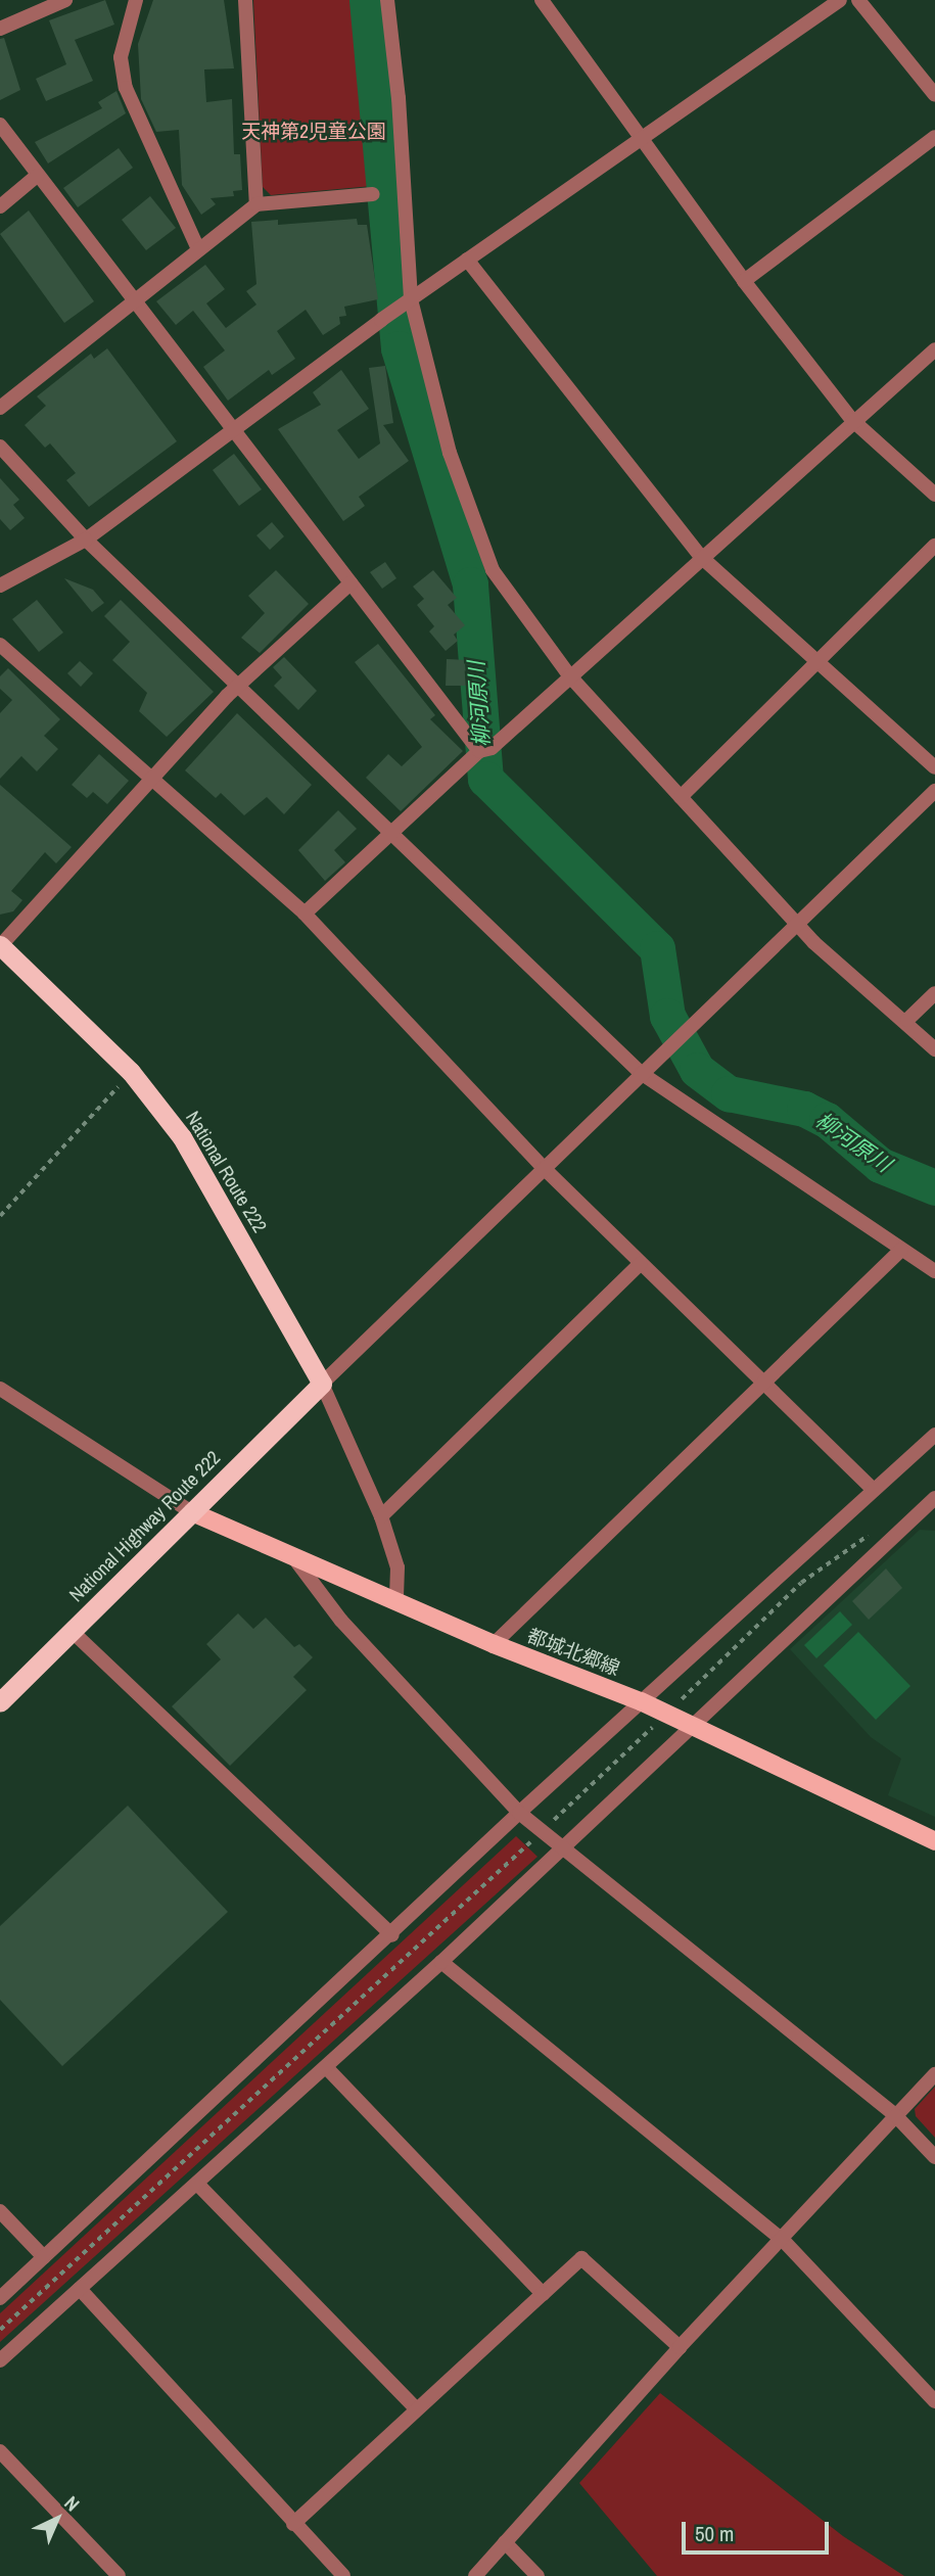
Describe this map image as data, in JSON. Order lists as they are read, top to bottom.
{
  "streets": {
    "highway": ["National Route 222", "National Highway Route 222"],
    "main road": ["都城北郷線"]
  },
  "crossings": [
    ["National Route 222", "National Highway Route 222"],
    ["National Highway Route 222", "都城北郷線"]
  ],
  "water": ["柳河原川"],
  "parks": ["天神第2児童公園"],
  "scale_bar": "50 m",
  "north": "top right"
}
